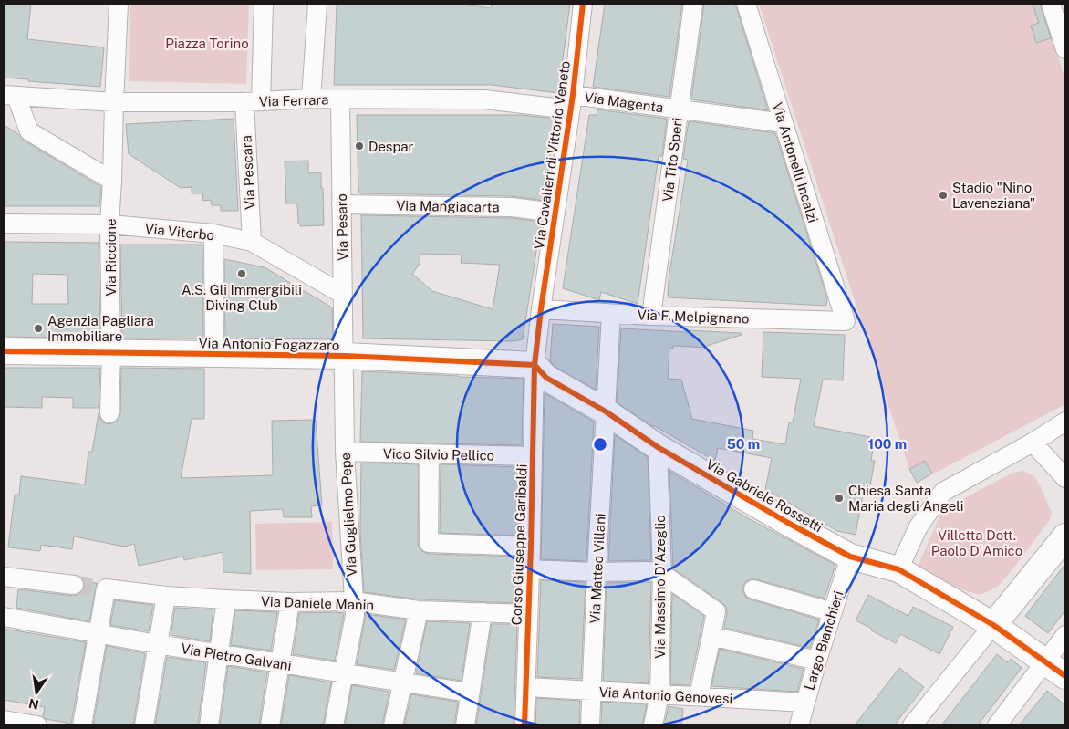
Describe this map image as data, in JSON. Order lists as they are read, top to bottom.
{
  "streets": {
    "street": [
      "Via Ferrara",
      "Via Magenta",
      "Via Cavalieri di Vittorio Veneto",
      "Via Tito Speri",
      "Via Antonelli Incalzi",
      "Via Pescara",
      "Via Mangiacarta",
      "Via Pesaro",
      "Via Viterbo",
      "Via Riccione",
      "Via F. Melpignano",
      "Via Antonio Fogazzaro",
      "Vico Silvio Pellico",
      "Via Gabriele Rossetti",
      "Via Guglielmo Pepe",
      "Corso Giuseppe Garibaldi",
      "Via Matteo Villani",
      "Via Massimo D'Azeglio",
      "Via Daniele Manin",
      "Largo Bianchieri",
      "Via Pietro Galvani",
      "Via Antonio Genovesi"
    ]
  },
  "crossings": [
    ["Via Ferrara", "Via Magenta"],
    ["Via Ferrara", "Via Cavalieri di Vittorio Veneto"],
    ["Via Ferrara", "Via Pescara"],
    ["Via Ferrara", "Via Pesaro"],
    ["Via Ferrara", "Via Riccione"],
    ["Via Magenta", "Via Cavalieri di Vittorio Veneto"],
    ["Via Magenta", "Via Tito Speri"],
    ["Via Magenta", "Via Antonelli Incalzi"],
    ["Via Cavalieri di Vittorio Veneto", "Via Mangiacarta"],
    ["Via Cavalieri di Vittorio Veneto", "Via F. Melpignano"],
    ["Via Cavalieri di Vittorio Veneto", "Via Antonio Fogazzaro"],
    ["Via Cavalieri di Vittorio Veneto", "Via Gabriele Rossetti"],
    ["Via Cavalieri di Vittorio Veneto", "Corso Giuseppe Garibaldi"],
    ["Via Tito Speri", "Via F. Melpignano"],
    ["Via Antonelli Incalzi", "Via F. Melpignano"],
    ["Via Pescara", "Via Viterbo"],
    ["Via Mangiacarta", "Via Pesaro"],
    ["Via Pesaro", "Via Viterbo"],
    ["Via Pesaro", "Via Antonio Fogazzaro"],
    ["Via Pesaro", "Via Guglielmo Pepe"],
    ["Via Viterbo", "Via Riccione"],
    ["Via Riccione", "Via Antonio Fogazzaro"],
    ["Via F. Melpignano", "Via Matteo Villani"],
    ["Via Antonio Fogazzaro", "Via Gabriele Rossetti"],
    ["Via Antonio Fogazzaro", "Via Guglielmo Pepe"],
    ["Via Antonio Fogazzaro", "Corso Giuseppe Garibaldi"],
    ["Vico Silvio Pellico", "Via Guglielmo Pepe"],
    ["Vico Silvio Pellico", "Corso Giuseppe Garibaldi"],
    ["Via Gabriele Rossetti", "Corso Giuseppe Garibaldi"],
    ["Via Gabriele Rossetti", "Via Matteo Villani"],
    ["Via Gabriele Rossetti", "Via Massimo D'Azeglio"],
    ["Via Gabriele Rossetti", "Largo Bianchieri"],
    ["Via Guglielmo Pepe", "Via Daniele Manin"],
    ["Via Guglielmo Pepe", "Via Pietro Galvani"],
    ["Corso Giuseppe Garibaldi", "Via Daniele Manin"],
    ["Corso Giuseppe Garibaldi", "Via Antonio Genovesi"],
    ["Via Matteo Villani", "Via Antonio Genovesi"],
    ["Via Massimo D'Azeglio", "Via Antonio Genovesi"],
    ["Via Daniele Manin", "Via Pietro Galvani"],
    ["Largo Bianchieri", "Via Antonio Genovesi"]
  ],
  "parks": ["Piazza Torino", "Villetta Dott. Paolo D'Amico"],
  "places": [
    "Despar",
    "Stadio \"Nino Laveneziana\"",
    "A.S. Gli Immergibili Diving Club",
    "Agenzia Pagliara Immobiliare",
    "Chiesa Santa Maria degli Angeli"
  ],
  "north": "bottom",
  "rings": ["50 m", "100 m"]
}
